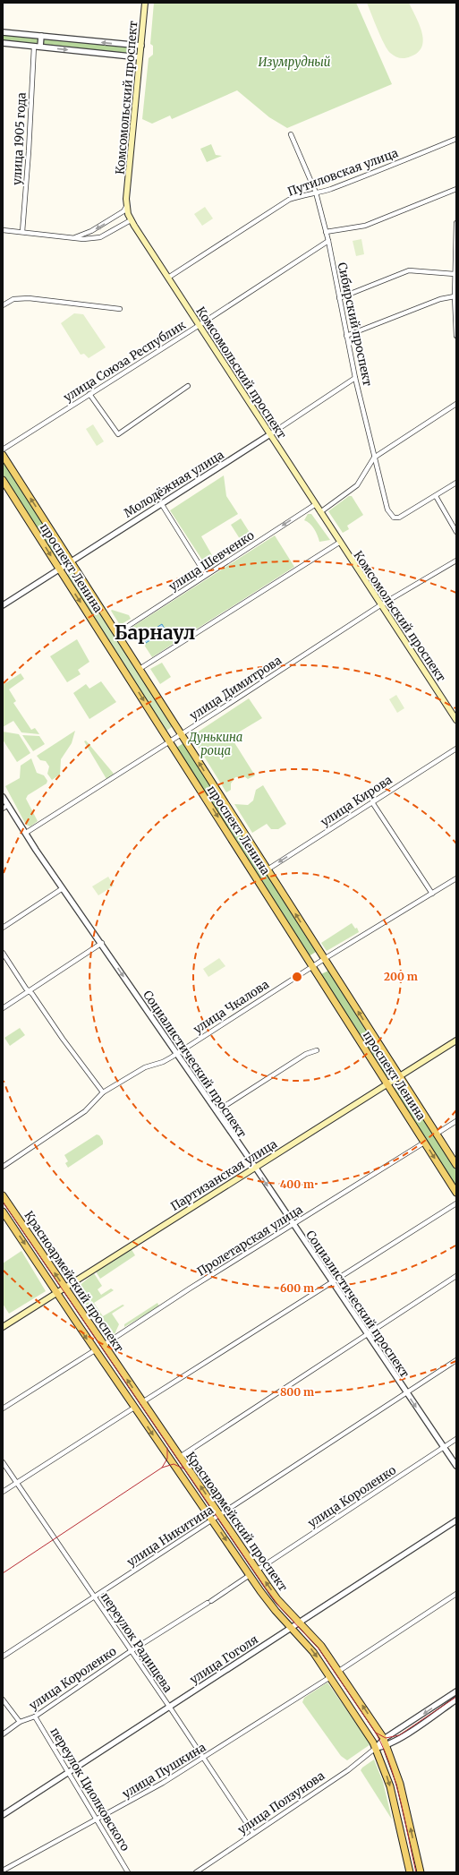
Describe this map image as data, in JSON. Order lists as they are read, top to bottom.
{
  "streets": {
    "main road": [
      "Комсомольский проспект",
      "проспект Ленина",
      "Партизанская улица",
      "Красноармейский проспект"
    ],
    "street": [
      "улица 1905 года",
      "Путиловская улица",
      "Сибирский проспект",
      "улица Союза Республик",
      "Молодёжная улица",
      "улица Шевченко",
      "улица Димитрова",
      "улица Кирова",
      "улица Чкалова",
      "Социалистический проспект",
      "Пролетарская улица",
      "улица Короленко",
      "улица Никитина",
      "переулок Радищева",
      "улица Гоголя",
      "улица Пушкина",
      "переулок Циолковского",
      "улица Ползунова"
    ]
  },
  "crossings": [
    ["Комсомольский проспект", "Путиловская улица"],
    ["Комсомольский проспект", "улица Союза Республик"],
    ["Комсомольский проспект", "Молодёжная улица"],
    ["Комсомольский проспект", "улица Шевченко"],
    ["Комсомольский проспект", "улица Димитрова"],
    ["Путиловская улица", "Сибирский проспект"],
    ["Сибирский проспект", "улица Союза Республик"],
    ["Сибирский проспект", "Молодёжная улица"],
    ["Молодёжная улица", "проспект Ленина"],
    ["улица Шевченко", "проспект Ленина"],
    ["проспект Ленина", "улица Димитрова"],
    ["проспект Ленина", "улица Кирова"],
    ["проспект Ленина", "улица Чкалова"],
    ["проспект Ленина", "Партизанская улица"],
    ["проспект Ленина", "Пролетарская улица"],
    ["улица Димитрова", "Социалистический проспект"],
    ["улица Чкалова", "Социалистический проспект"],
    ["Социалистический проспект", "Партизанская улица"],
    ["Социалистический проспект", "Пролетарская улица"],
    ["Социалистический проспект", "улица Короленко"],
    ["Социалистический проспект", "улица Никитина"],
    ["Партизанская улица", "Красноармейский проспект"],
    ["Пролетарская улица", "Красноармейский проспект"],
    ["Красноармейский проспект", "улица Короленко"],
    ["Красноармейский проспект", "улица Никитина"],
    ["Красноармейский проспект", "улица Гоголя"],
    ["Красноармейский проспект", "улица Пушкина"],
    ["Красноармейский проспект", "улица Ползунова"],
    ["улица Короленко", "переулок Радищева"],
    ["улица Короленко", "переулок Циолковского"],
    ["улица Никитина", "переулок Радищева"],
    ["переулок Радищева", "улица Гоголя"],
    ["переулок Радищева", "улица Пушкина"],
    ["переулок Радищева", "улица Ползунова"],
    ["улица Гоголя", "переулок Циолковского"],
    ["улица Пушкина", "переулок Циолковского"]
  ],
  "one_way": ["улица Шевченко", "улица Кирова"],
  "districts": ["Барнаул"],
  "parks": ["Изумрудный", "Дунькина роща"],
  "rings": [
    "200 m",
    "400 m",
    "600 m",
    "800 m"
  ]
}
